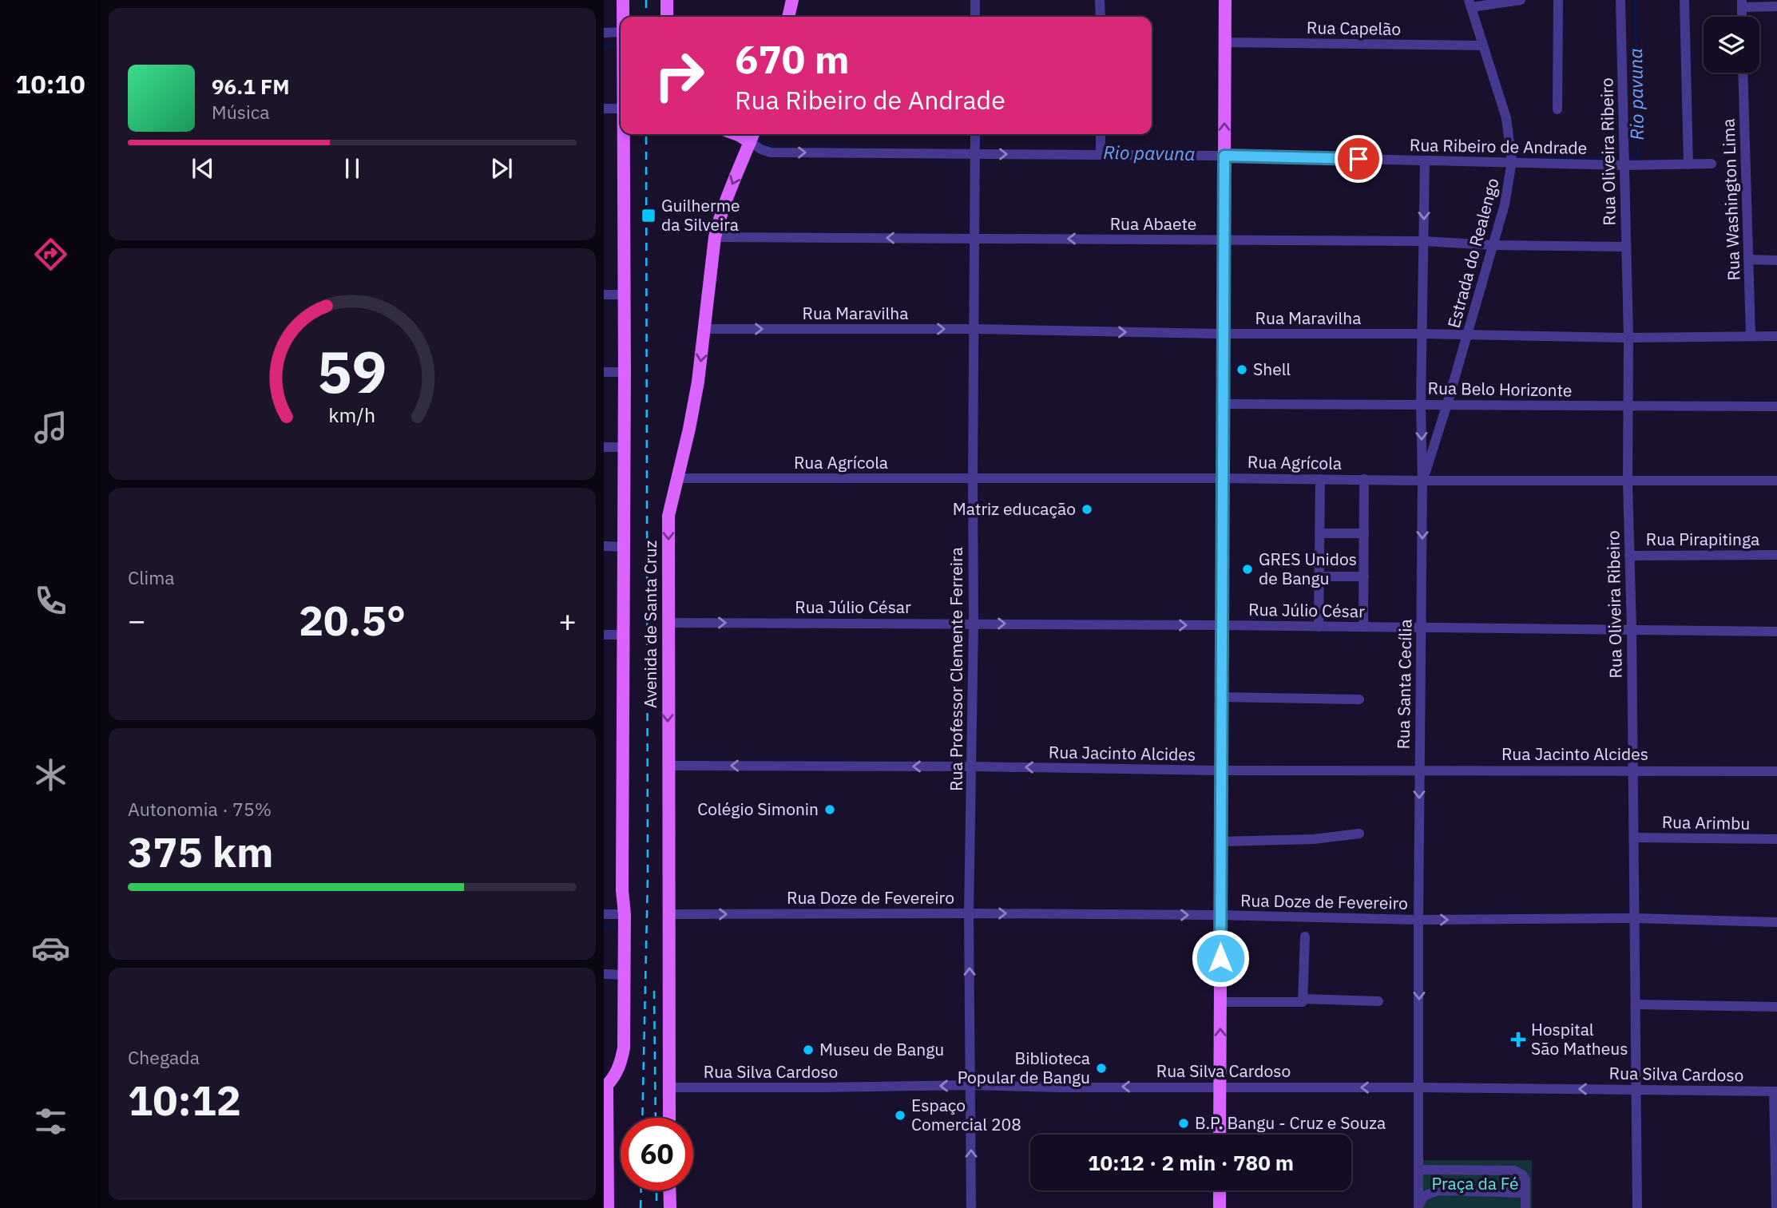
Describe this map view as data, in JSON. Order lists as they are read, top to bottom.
{
  "streets": {
    "main road": ["Avenida de Santa Cruz"],
    "street": [
      "Rua Capelão",
      "Rua Ribeiro de Andrade",
      "Rua Oliveira Ribeiro",
      "Rua Washington Lima",
      "Rua Abaete",
      "Estrada do Realengo",
      "Rua Maravilha",
      "Rua Belo Horizonte",
      "Rua Agrícola",
      "Rua Pirapitinga",
      "Rua Júlio César",
      "Rua Professor Clemente Ferreira",
      "Rua Santa Cecília",
      "Rua Jacinto Alcides",
      "Rua Arimbu",
      "Rua Doze de Fevereiro",
      "Rua Silva Cardoso"
    ]
  },
  "crossings": [
    ["Rua Capelão", "Estrada do Realengo"],
    ["Rua Ribeiro de Andrade", "Rua Oliveira Ribeiro"],
    ["Rua Ribeiro de Andrade", "Estrada do Realengo"],
    ["Rua Ribeiro de Andrade", "Avenida de Santa Cruz"],
    ["Rua Ribeiro de Andrade", "Rua Professor Clemente Ferreira"],
    ["Rua Ribeiro de Andrade", "Rua Santa Cecília"],
    ["Rua Oliveira Ribeiro", "Rua Abaete"],
    ["Rua Oliveira Ribeiro", "Rua Maravilha"],
    ["Rua Oliveira Ribeiro", "Rua Belo Horizonte"],
    ["Rua Oliveira Ribeiro", "Rua Agrícola"],
    ["Rua Oliveira Ribeiro", "Rua Pirapitinga"],
    ["Rua Oliveira Ribeiro", "Rua Júlio César"],
    ["Rua Oliveira Ribeiro", "Rua Jacinto Alcides"],
    ["Rua Oliveira Ribeiro", "Rua Arimbu"],
    ["Rua Oliveira Ribeiro", "Rua Doze de Fevereiro"],
    ["Rua Oliveira Ribeiro", "Rua Silva Cardoso"],
    ["Rua Washington Lima", "Rua Maravilha"],
    ["Rua Abaete", "Estrada do Realengo"],
    ["Rua Abaete", "Avenida de Santa Cruz"],
    ["Rua Abaete", "Rua Professor Clemente Ferreira"],
    ["Rua Abaete", "Rua Santa Cecília"],
    ["Estrada do Realengo", "Rua Maravilha"],
    ["Estrada do Realengo", "Rua Belo Horizonte"],
    ["Estrada do Realengo", "Rua Agrícola"],
    ["Estrada do Realengo", "Rua Santa Cecília"],
    ["Rua Maravilha", "Avenida de Santa Cruz"],
    ["Rua Maravilha", "Rua Professor Clemente Ferreira"],
    ["Rua Maravilha", "Rua Santa Cecília"],
    ["Rua Belo Horizonte", "Rua Santa Cecília"],
    ["Rua Agrícola", "Avenida de Santa Cruz"],
    ["Rua Agrícola", "Rua Professor Clemente Ferreira"],
    ["Rua Agrícola", "Rua Santa Cecília"],
    ["Rua Júlio César", "Avenida de Santa Cruz"],
    ["Rua Júlio César", "Rua Professor Clemente Ferreira"],
    ["Rua Júlio César", "Rua Santa Cecília"],
    ["Avenida de Santa Cruz", "Rua Jacinto Alcides"],
    ["Avenida de Santa Cruz", "Rua Doze de Fevereiro"],
    ["Avenida de Santa Cruz", "Rua Silva Cardoso"],
    ["Rua Professor Clemente Ferreira", "Rua Jacinto Alcides"],
    ["Rua Professor Clemente Ferreira", "Rua Doze de Fevereiro"],
    ["Rua Professor Clemente Ferreira", "Rua Silva Cardoso"],
    ["Rua Santa Cecília", "Rua Jacinto Alcides"],
    ["Rua Santa Cecília", "Rua Doze de Fevereiro"],
    ["Rua Santa Cecília", "Rua Silva Cardoso"]
  ],
  "one_way": [
    "Rua Ribeiro de Andrade",
    "Rua Abaete",
    "Rua Maravilha",
    "Rua Júlio César",
    "Rua Santa Cecília",
    "Rua Jacinto Alcides",
    "Rua Doze de Fevereiro",
    "Rua Silva Cardoso"
  ],
  "water": ["Rio pavuna"],
  "parks": ["Praça da Fé"],
  "places": {
    "transit": ["Guilherme da Silveira"],
    "other": [
      "Shell",
      "Matriz educação",
      "GRES Unidos de Bangu",
      "Colégio Simonin",
      "Museu de Bangu",
      "Biblioteca Popular de Bangu",
      "Espaço Comercial 208",
      "B.P. Bangu - Cruz e Souza"
    ],
    "health": ["Hospital São Matheus"]
  },
  "page": {
    "tabs": "10:10",
    "turn": ["670 m", "Rua Ribeiro de Andrade"],
    "song": ["96.1 FM", "Música"],
    "tile": [
      "Clima",
      ["Autonomia · 75%", "375 km"],
      ["Chegada", "10:12"]
    ],
    "heat": ["−", "20.5°", "+"],
    "limit": "60",
    "trip": "10:12 · 2 min · 780 m",
    "gauge": ["59", "km/h"]
  }
}
